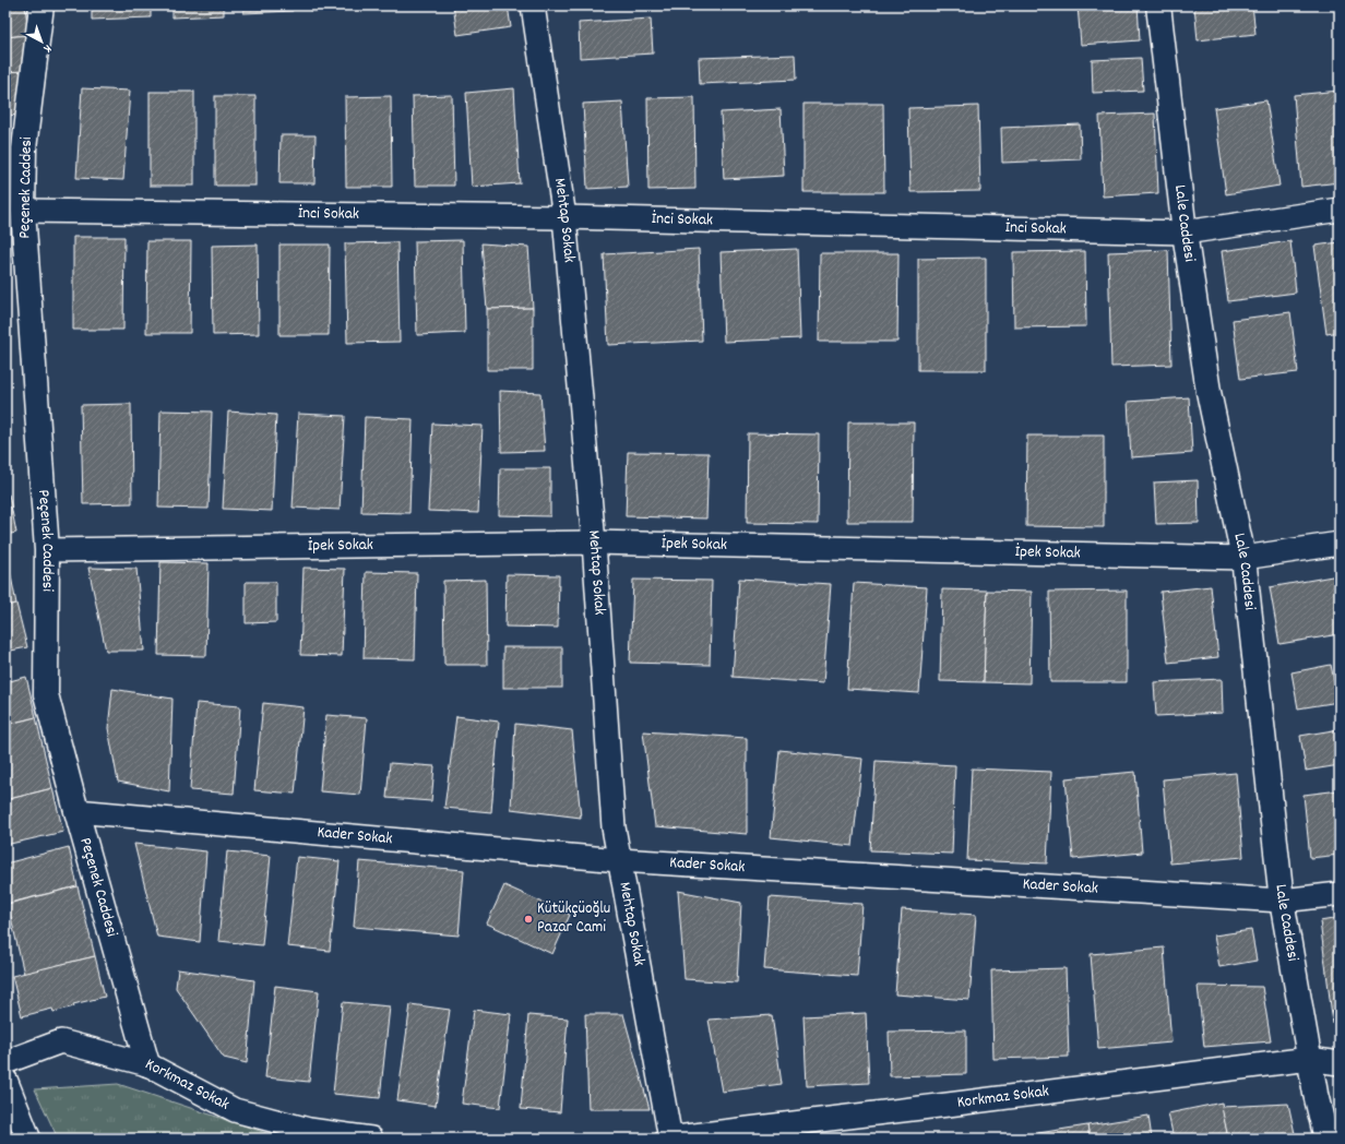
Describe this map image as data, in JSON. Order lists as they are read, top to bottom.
{
  "streets": {
    "street": [
      "Peçenek Caddesi",
      "İnci Sokak",
      "Mehtap Sokak",
      "Lale Caddesi",
      "İpek Sokak",
      "Kader Sokak",
      "Korkmaz Sokak"
    ]
  },
  "crossings": [
    ["Peçenek Caddesi", "İnci Sokak"],
    ["Peçenek Caddesi", "İpek Sokak"],
    ["Peçenek Caddesi", "Kader Sokak"],
    ["Peçenek Caddesi", "Korkmaz Sokak"],
    ["İnci Sokak", "Mehtap Sokak"],
    ["İnci Sokak", "Lale Caddesi"],
    ["Mehtap Sokak", "İpek Sokak"],
    ["Mehtap Sokak", "Kader Sokak"],
    ["Mehtap Sokak", "Korkmaz Sokak"],
    ["Lale Caddesi", "İpek Sokak"],
    ["Lale Caddesi", "Kader Sokak"],
    ["Lale Caddesi", "Korkmaz Sokak"]
  ],
  "places": ["Kütükçüoğlu Pazar Cami"],
  "north": "bottom right"
}
